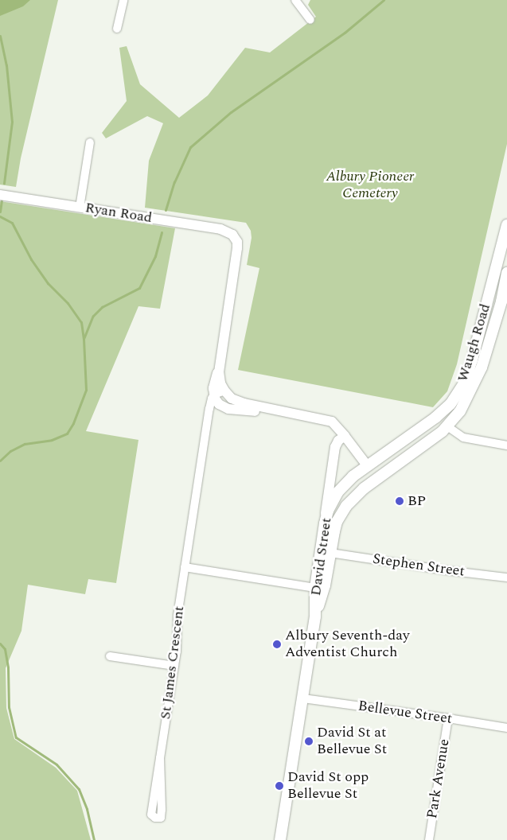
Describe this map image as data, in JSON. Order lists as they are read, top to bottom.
{
  "streets": {
    "main road": ["Waugh Road", "David Street"],
    "street": [
      "Ryan Road",
      "Stephen Street",
      "St James Crescent",
      "Bellevue Street",
      "Park Avenue"
    ]
  },
  "crossings": [
    ["Ryan Road", "St James Crescent"],
    ["Waugh Road", "David Street"],
    ["David Street", "Stephen Street"],
    ["David Street", "Bellevue Street"],
    ["Bellevue Street", "Park Avenue"]
  ],
  "parks": ["Albury Pioneer Cemetery"],
  "places": [
    "BP",
    "Albury Seventh-day Adventist Church",
    "David St at Bellevue St",
    "David St opp Bellevue St"
  ]
}
